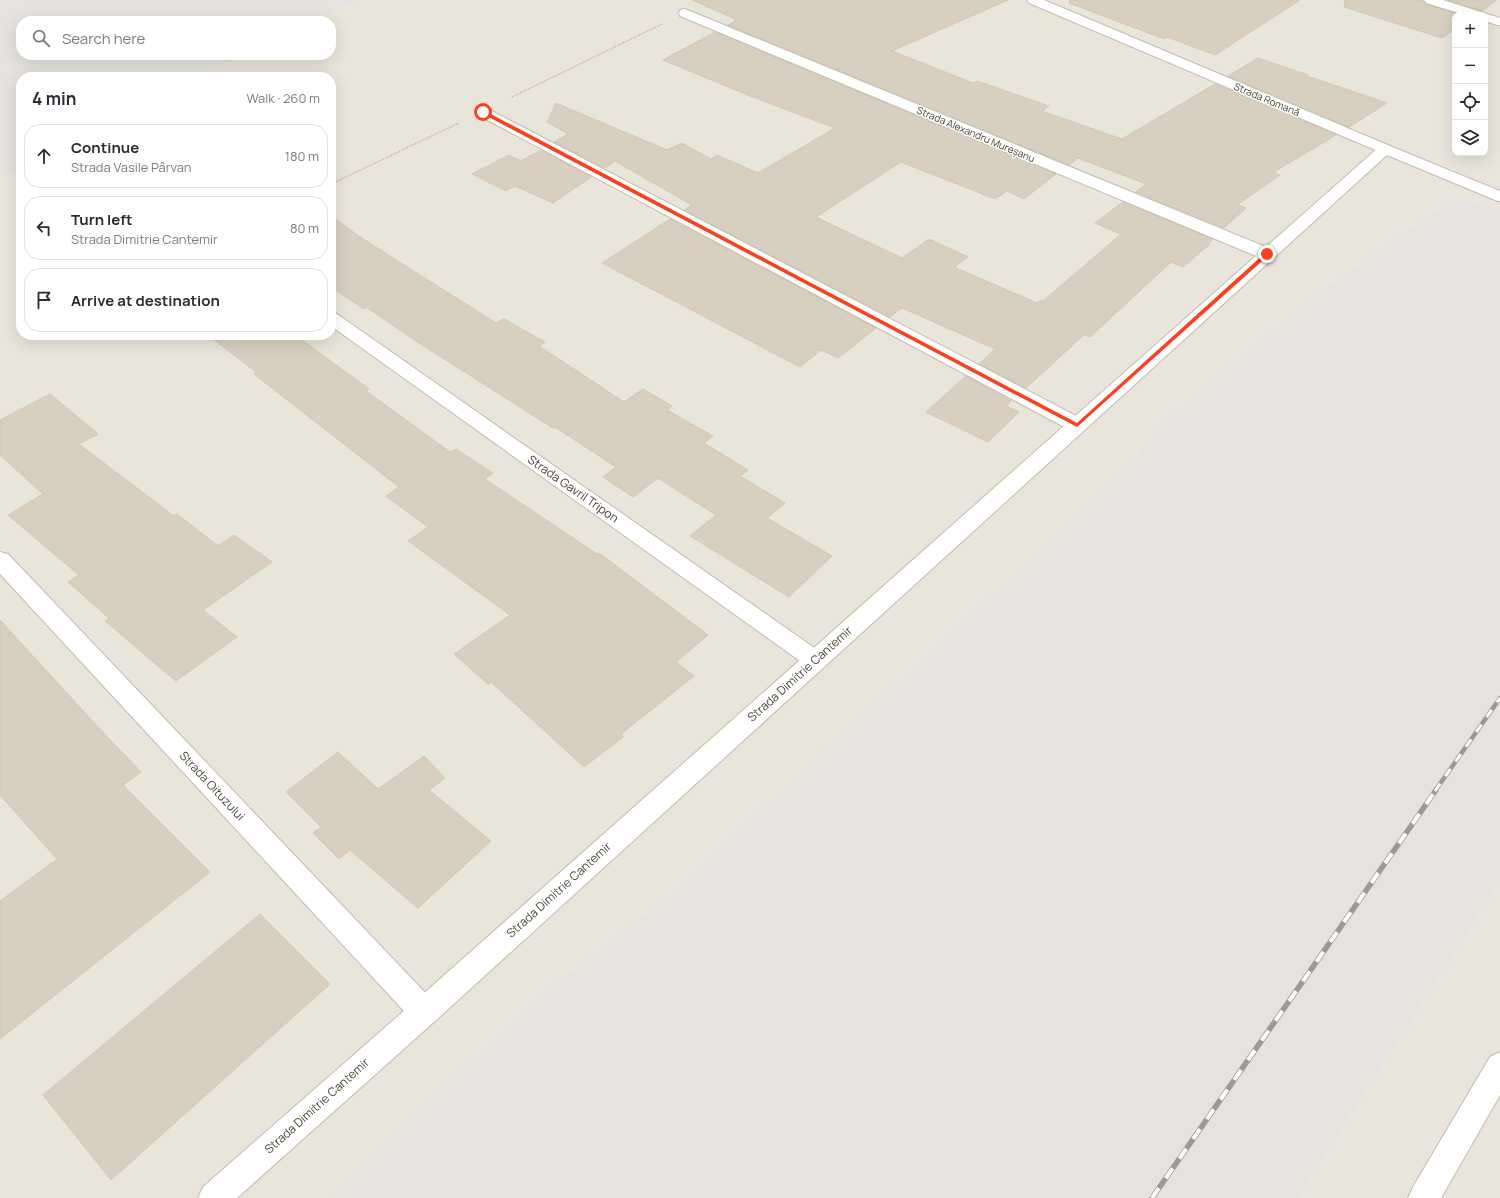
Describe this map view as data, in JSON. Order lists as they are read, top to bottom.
{
  "streets": {
    "street": [
      "Strada Romană",
      "Strada Alexandru Mureșanu",
      "Strada Gavril Tripon",
      "Strada Dimitrie Cantemir",
      "Strada Oituzului"
    ]
  },
  "crossings": [
    ["Strada Romană", "Strada Dimitrie Cantemir"],
    ["Strada Alexandru Mureșanu", "Strada Dimitrie Cantemir"],
    ["Strada Gavril Tripon", "Strada Dimitrie Cantemir"],
    ["Strada Dimitrie Cantemir", "Strada Oituzului"]
  ],
  "page": {
    "map_buttons": ["+", "−"],
    "search": "Search here",
    "heading": ["4 min", "Walk · 260 m"],
    "list": [
      ["Continue", "Strada Vasile Pârvan", "180 m"],
      ["Turn left", "Strada Dimitrie Cantemir", "80 m"],
      "Arrive at destination"
    ]
  }
}
